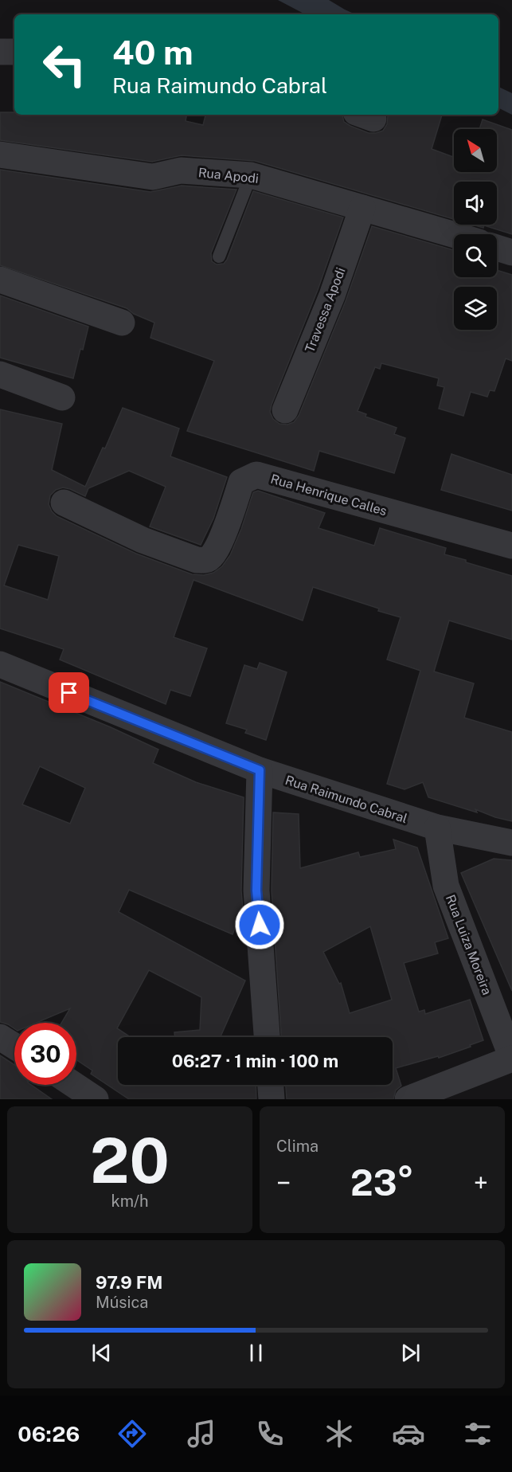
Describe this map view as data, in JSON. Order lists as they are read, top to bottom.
{
  "streets": {
    "street": [
      "Rua Apodi",
      "Travessa Apodi",
      "Rua Henrique Calles",
      "Rua Raimundo Cabral",
      "Rua Luiza Moreira"
    ]
  },
  "crossings": [
    ["Rua Apodi", "Travessa Apodi"],
    ["Rua Raimundo Cabral", "Rua Luiza Moreira"]
  ],
  "north": "top left",
  "page": {
    "turn": ["40 m", "Rua Raimundo Cabral"],
    "limit": "30",
    "trip": "06:27 · 1 min · 100 m",
    "tile": [
      ["20", "km/h"],
      "Clima"
    ],
    "heat": ["−", "23°", "+"],
    "song": ["97.9 FM", "Música"],
    "tabs": "06:26"
  }
}
